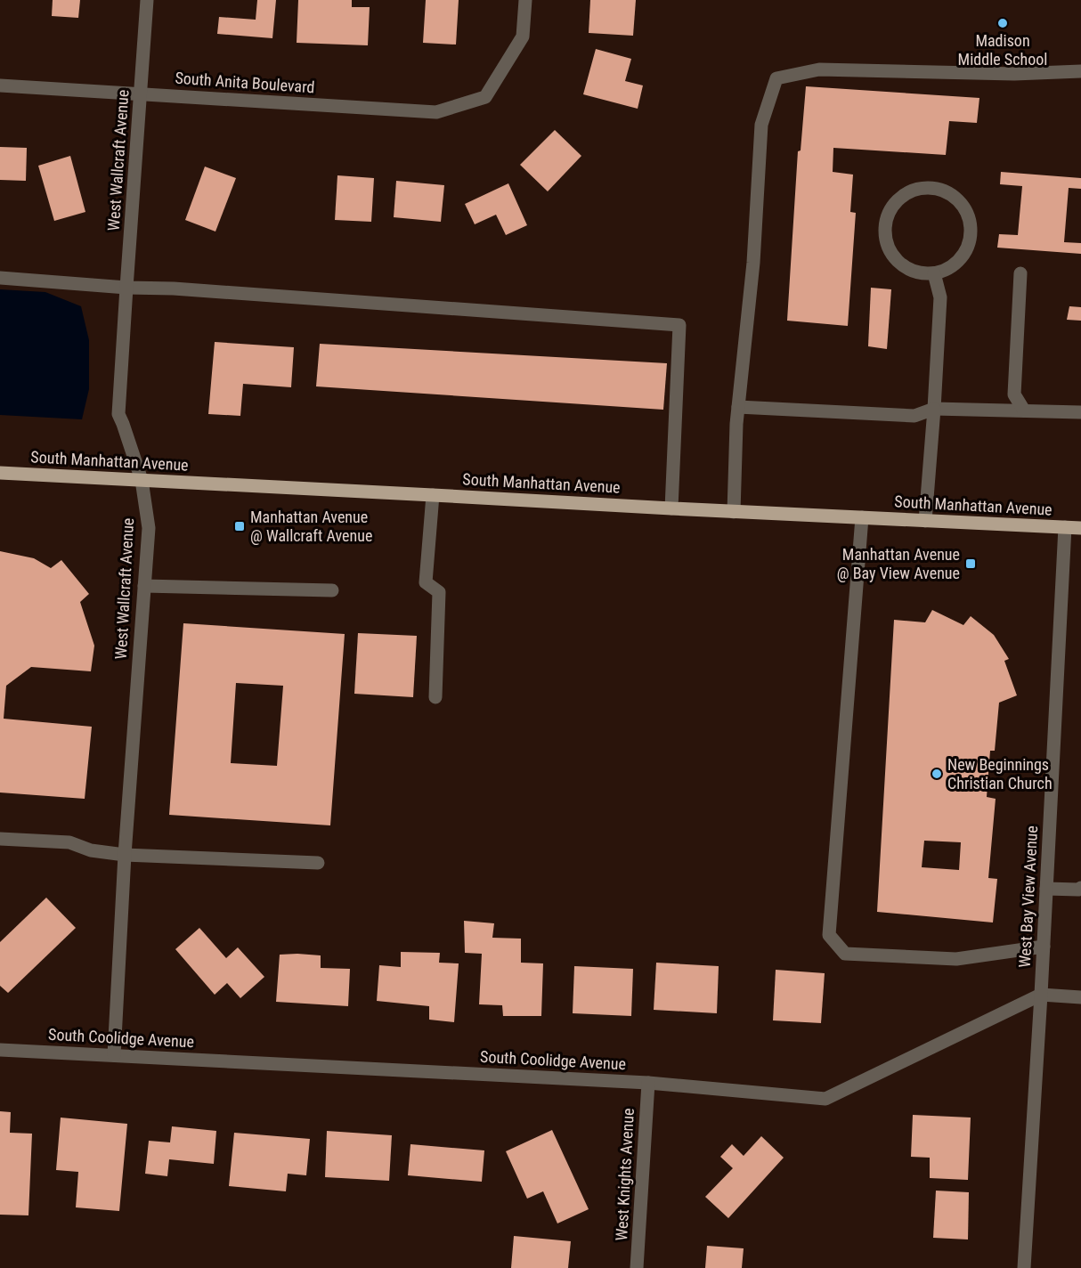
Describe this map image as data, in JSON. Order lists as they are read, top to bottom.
{
  "streets": {
    "main road": ["South Manhattan Avenue"],
    "street": [
      "South Anita Boulevard",
      "West Wallcraft Avenue",
      "West Bay View Avenue",
      "South Coolidge Avenue",
      "West Knights Avenue"
    ]
  },
  "crossings": [
    ["South Anita Boulevard", "West Wallcraft Avenue"],
    ["West Wallcraft Avenue", "South Manhattan Avenue"],
    ["West Wallcraft Avenue", "South Coolidge Avenue"],
    ["South Manhattan Avenue", "West Bay View Avenue"],
    ["West Bay View Avenue", "South Coolidge Avenue"],
    ["South Coolidge Avenue", "West Knights Avenue"]
  ],
  "places": {
    "other": ["Madison Middle School", "New Beginnings Christian Church"],
    "transit": ["Manhattan Avenue @ Wallcraft Avenue", "Manhattan Avenue @ Bay View Avenue"]
  }
}
